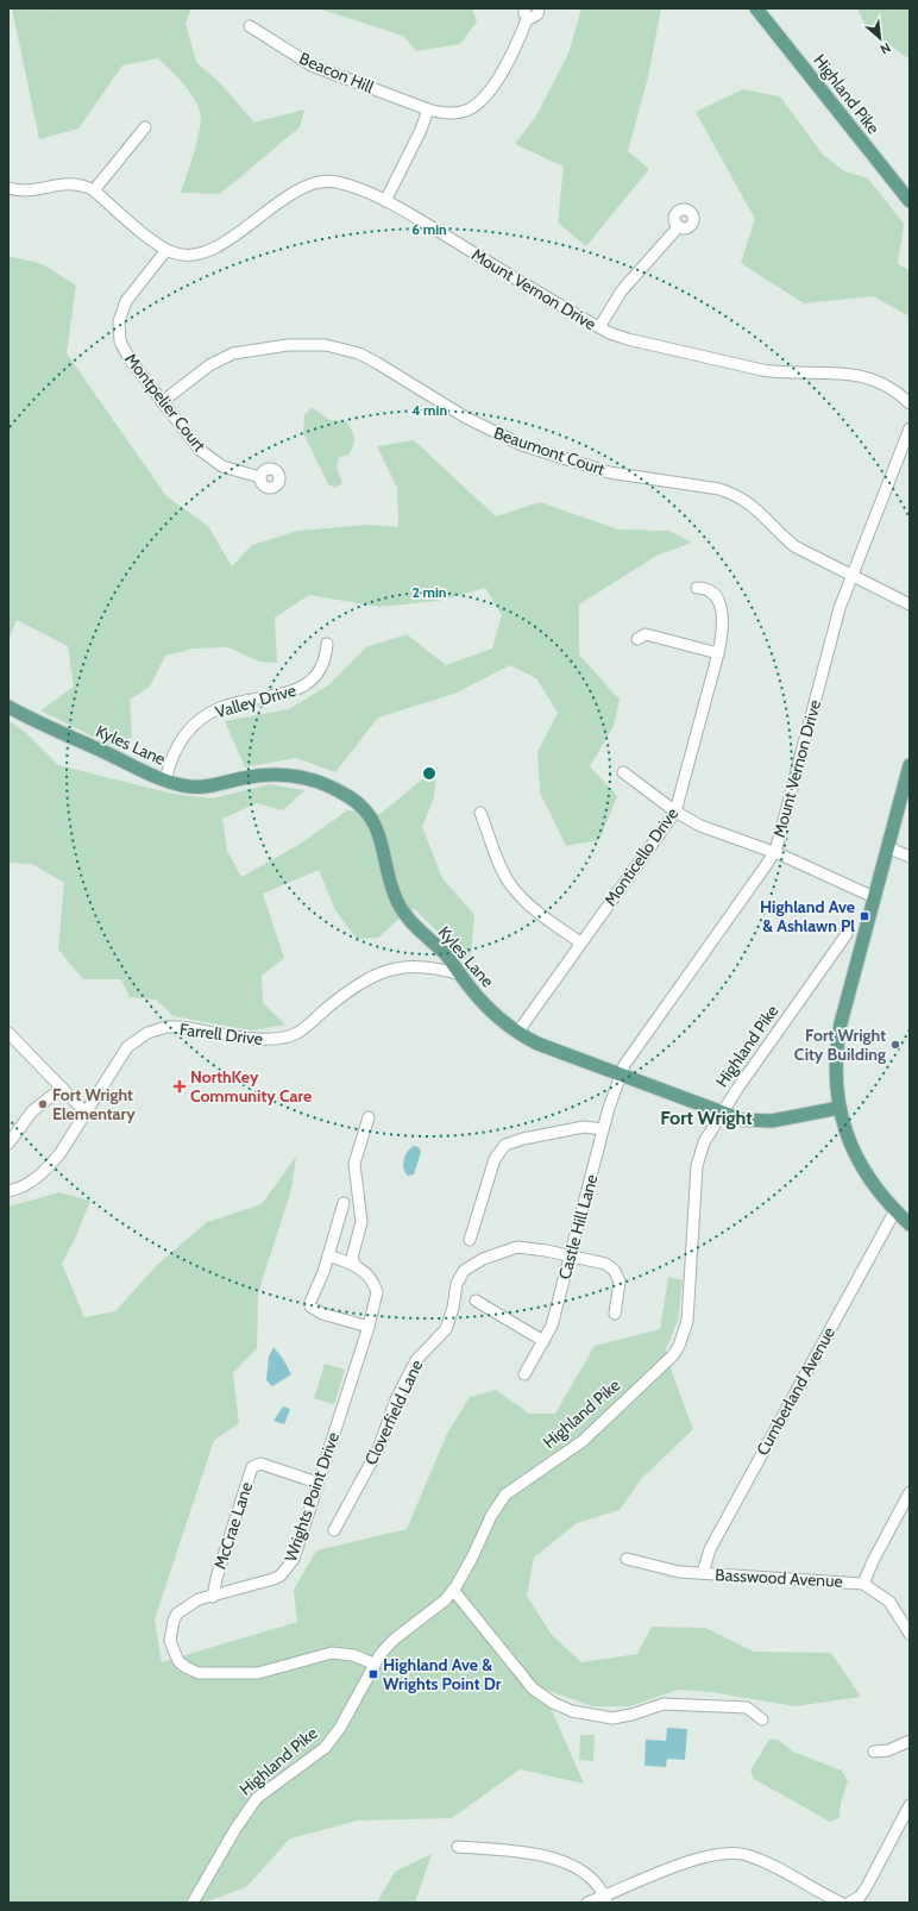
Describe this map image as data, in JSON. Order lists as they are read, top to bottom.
{
  "streets": {
    "main road": ["Highland Pike", "Kyles Lane"],
    "street": [
      "Beacon Hill",
      "Mount Vernon Drive",
      "Montpelier Court",
      "Beaumont Court",
      "Valley Drive",
      "Monticello Drive",
      "Farrell Drive",
      "Castle Hill Lane",
      "Cumberland Avenue",
      "Cloverfield Lane",
      "Wrights Point Drive",
      "McCrae Lane",
      "Basswood Avenue"
    ]
  },
  "crossings": [
    ["Highland Pike", "Kyles Lane"],
    ["Highland Pike", "Wrights Point Drive"],
    ["Mount Vernon Drive", "Montpelier Court"],
    ["Mount Vernon Drive", "Beaumont Court"],
    ["Mount Vernon Drive", "Kyles Lane"],
    ["Mount Vernon Drive", "Castle Hill Lane"],
    ["Montpelier Court", "Beaumont Court"],
    ["Valley Drive", "Kyles Lane"],
    ["Kyles Lane", "Monticello Drive"],
    ["Kyles Lane", "Farrell Drive"],
    ["Kyles Lane", "Castle Hill Lane"],
    ["Castle Hill Lane", "Cloverfield Lane"],
    ["Cumberland Avenue", "Basswood Avenue"],
    ["Wrights Point Drive", "McCrae Lane"]
  ],
  "districts": ["Fort Wright"],
  "places": {
    "transit": ["Highland Ave & Ashlawn Pl", "Highland Ave & Wrights Point Dr"],
    "other": ["Fort Wright City Building", "Fort Wright Elementary"],
    "health": ["NorthKey Community Care"]
  },
  "north": "bottom right",
  "rings": ["6 min", "4 min", "2 min"]
}
